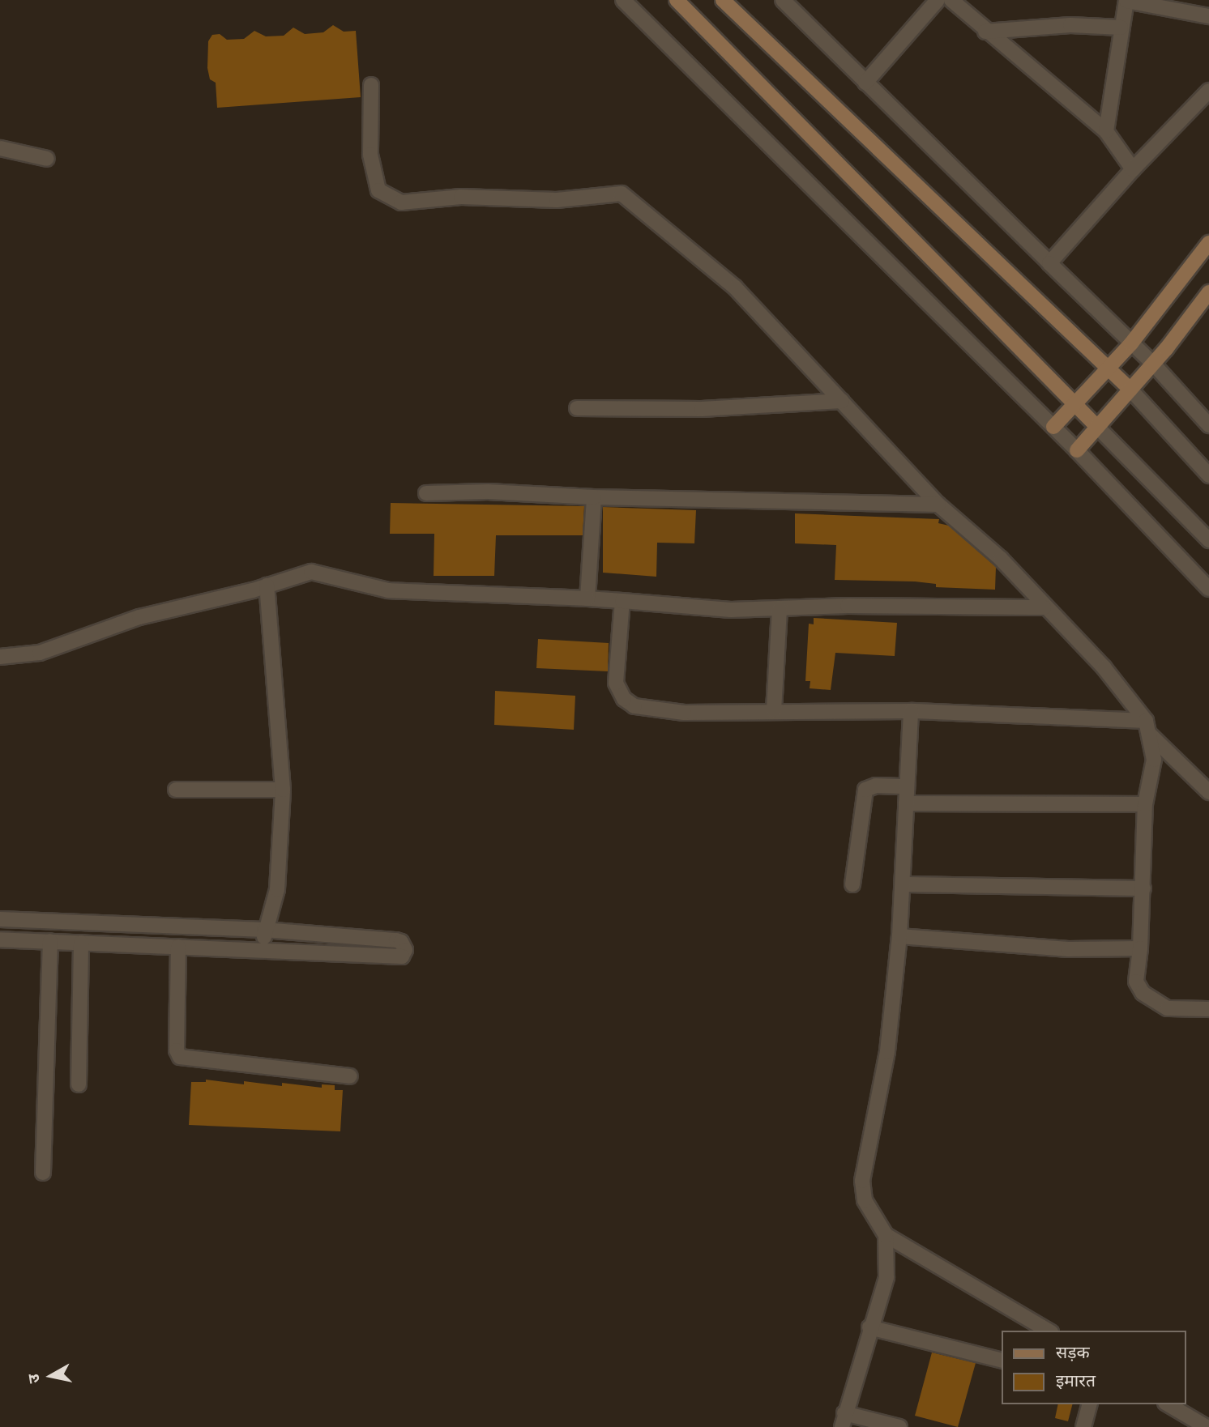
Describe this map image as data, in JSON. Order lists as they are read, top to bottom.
{
  "legend": ["सड़क", "इमारत"],
  "north": "left"
}
